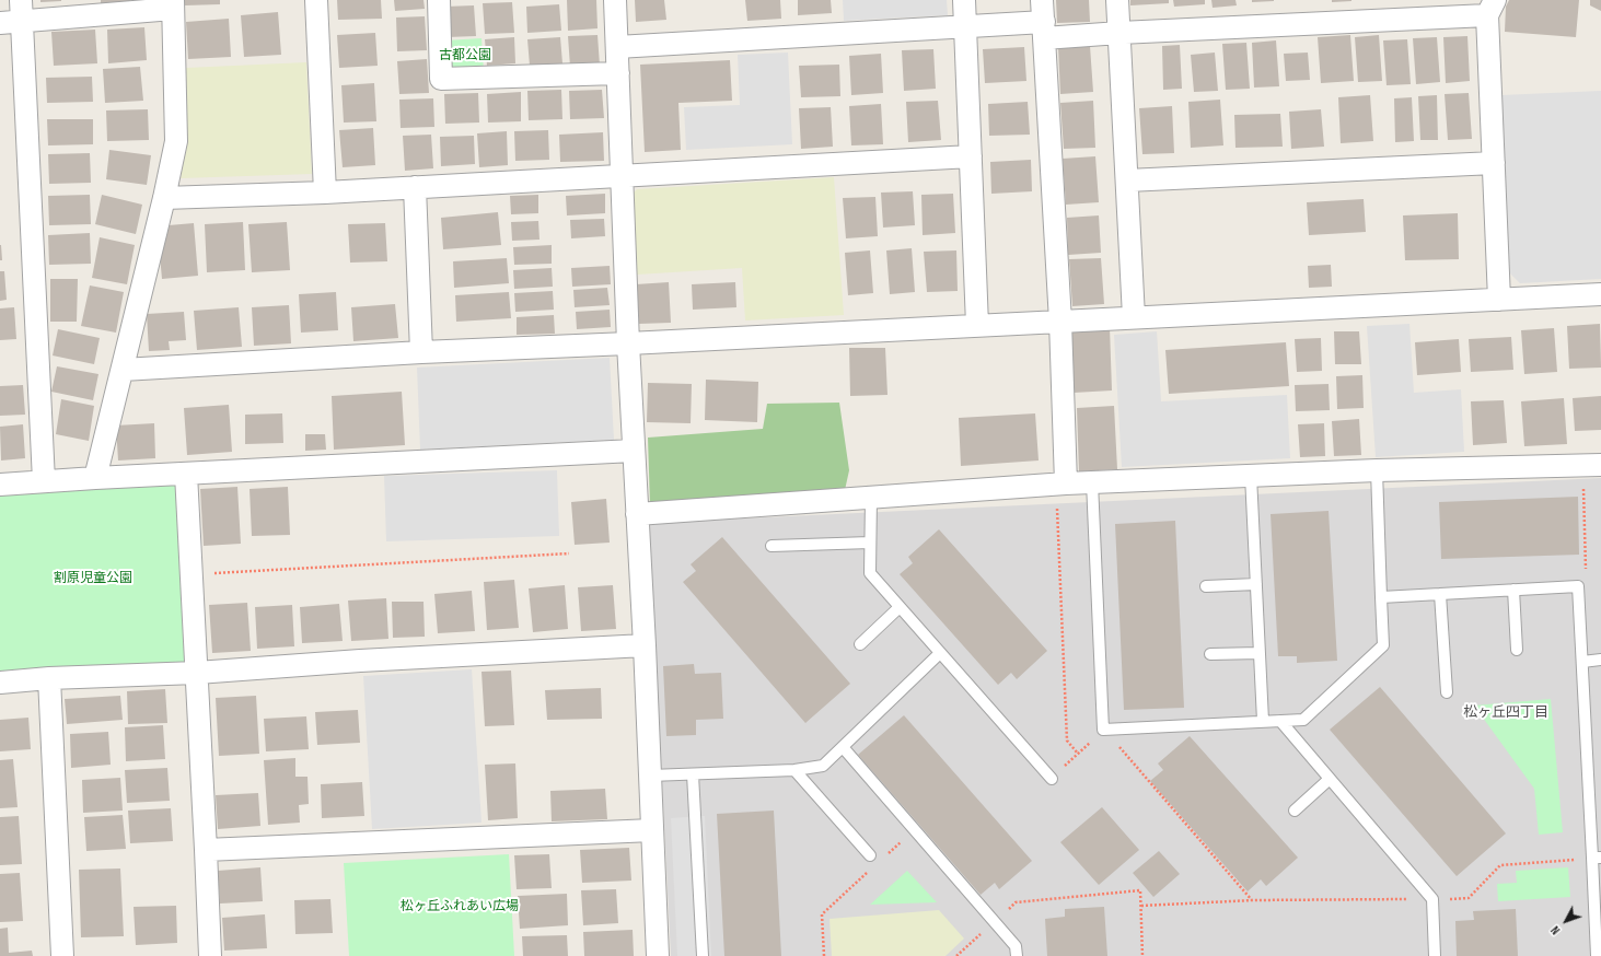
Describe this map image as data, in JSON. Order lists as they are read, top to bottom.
{
  "districts": ["松ヶ丘四丁目"],
  "parks": ["古都公園", "割原児童公園", "松ヶ丘ふれあい広場"],
  "north": "bottom left"
}
